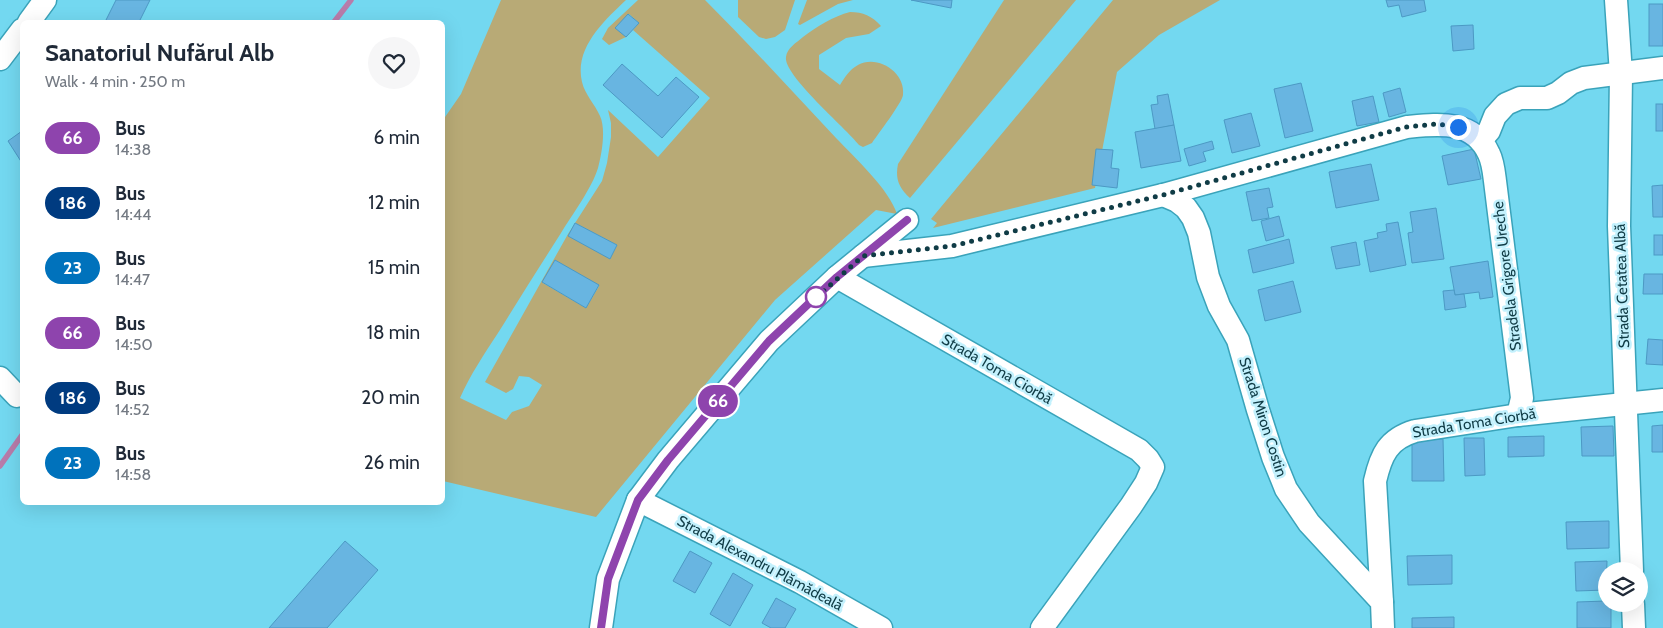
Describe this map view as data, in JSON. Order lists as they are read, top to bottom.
{
  "streets": {
    "street": [
      "Stradela Grigore Ureche",
      "Strada Cetatea Albă",
      "Strada Toma Ciorbă",
      "Strada Miron Costin",
      "Strada Alexandru Plămădeală"
    ]
  },
  "crossings": [
    ["Stradela Grigore Ureche", "Strada Toma Ciorbă"],
    ["Strada Cetatea Albă", "Strada Toma Ciorbă"],
    ["Strada Toma Ciorbă", "Strada Miron Costin"]
  ],
  "lines": ["bus line 66"],
  "page": {
    "on_map": "66",
    "heading": ["Sanatoriul Nufărul Alb", "Walk · 4 min · 250 m"],
    "list": [
      {
        "mark": "66",
        "name": "Bus",
        "note": "14:38",
        "value": "6 min"
      },
      {
        "mark": "186",
        "name": "Bus",
        "note": "14:44",
        "value": "12 min"
      },
      {
        "mark": "23",
        "name": "Bus",
        "note": "14:47",
        "value": "15 min"
      },
      {
        "mark": "66",
        "name": "Bus",
        "note": "14:50",
        "value": "18 min"
      },
      {
        "mark": "186",
        "name": "Bus",
        "note": "14:52",
        "value": "20 min"
      },
      {
        "mark": "23",
        "name": "Bus",
        "note": "14:58",
        "value": "26 min"
      }
    ]
  }
}
